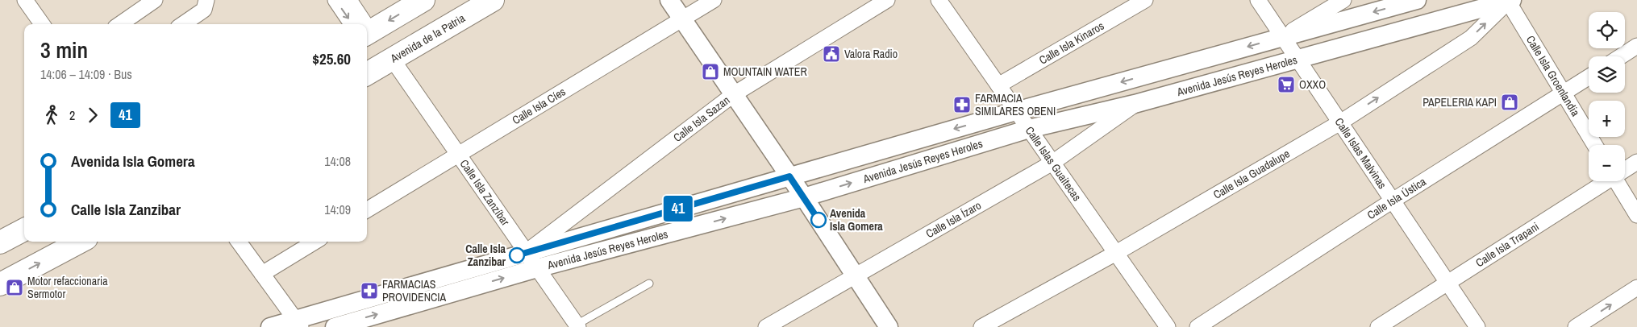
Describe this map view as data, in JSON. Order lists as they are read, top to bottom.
{
  "streets": {
    "main road": ["Avenida de la Patria"],
    "street": [
      "Calle Isla Kinaros",
      "Avenida Jesús Reyes Heroles",
      "Calle Isla Groenlandia",
      "Calle Isla Cíes",
      "Calle Isla Sazan",
      "Calle Islas Malvinas",
      "Calle Islas Guaitecas",
      "Calle Isla Guadalupe",
      "Calle Isla Zanzíbar",
      "Calle Isla Ústica",
      "Calle Isla Ízaro",
      "Calle Isla Trapani"
    ]
  },
  "crossings": [
    ["Avenida de la Patria", "Calle Isla Zanzíbar"],
    ["Calle Isla Kinaros", "Calle Islas Guaitecas"],
    ["Avenida Jesús Reyes Heroles", "Calle Isla Groenlandia"],
    ["Avenida Jesús Reyes Heroles", "Calle Isla Sazan"],
    ["Avenida Jesús Reyes Heroles", "Calle Islas Malvinas"],
    ["Avenida Jesús Reyes Heroles", "Calle Islas Guaitecas"],
    ["Avenida Jesús Reyes Heroles", "Calle Isla Guadalupe"],
    ["Avenida Jesús Reyes Heroles", "Calle Isla Zanzíbar"],
    ["Avenida Jesús Reyes Heroles", "Calle Isla Ízaro"],
    ["Calle Isla Groenlandia", "Calle Isla Guadalupe"],
    ["Calle Isla Groenlandia", "Calle Isla Ústica"],
    ["Calle Isla Cíes", "Calle Isla Zanzíbar"],
    ["Calle Isla Sazan", "Calle Isla Zanzíbar"],
    ["Calle Islas Malvinas", "Calle Isla Guadalupe"],
    ["Calle Islas Malvinas", "Calle Isla Ústica"],
    ["Calle Islas Malvinas", "Calle Isla Trapani"],
    ["Calle Islas Guaitecas", "Calle Isla Guadalupe"],
    ["Calle Islas Guaitecas", "Calle Isla Ízaro"]
  ],
  "places": {
    "public building": ["Valora Radio"],
    "shop": ["MOUNTAIN WATER", "PAPELERIA KAPI", "Motor refaccionaria Sermotor"],
    "supermarket": ["OXXO"],
    "pharmacy": ["FARMACIA SIMILARES OBENI", "FARMACIAS PROVIDENCIA"],
    "other": ["Avenida Isla Gomera", "Calle Isla Zanzibar"]
  },
  "lines": ["bus line 41"],
  "page": {
    "on_map": "41",
    "map_buttons": ["+", "−"],
    "heading": ["3 min", "14:06 – 14:09 · Bus", "$25.60"],
    "legs": ["2", "41"],
    "list": [
      {
        "name": "Avenida Isla Gomera",
        "value": "14:08"
      },
      {
        "name": "Calle Isla Zanzibar",
        "value": "14:09"
      }
    ]
  }
}
